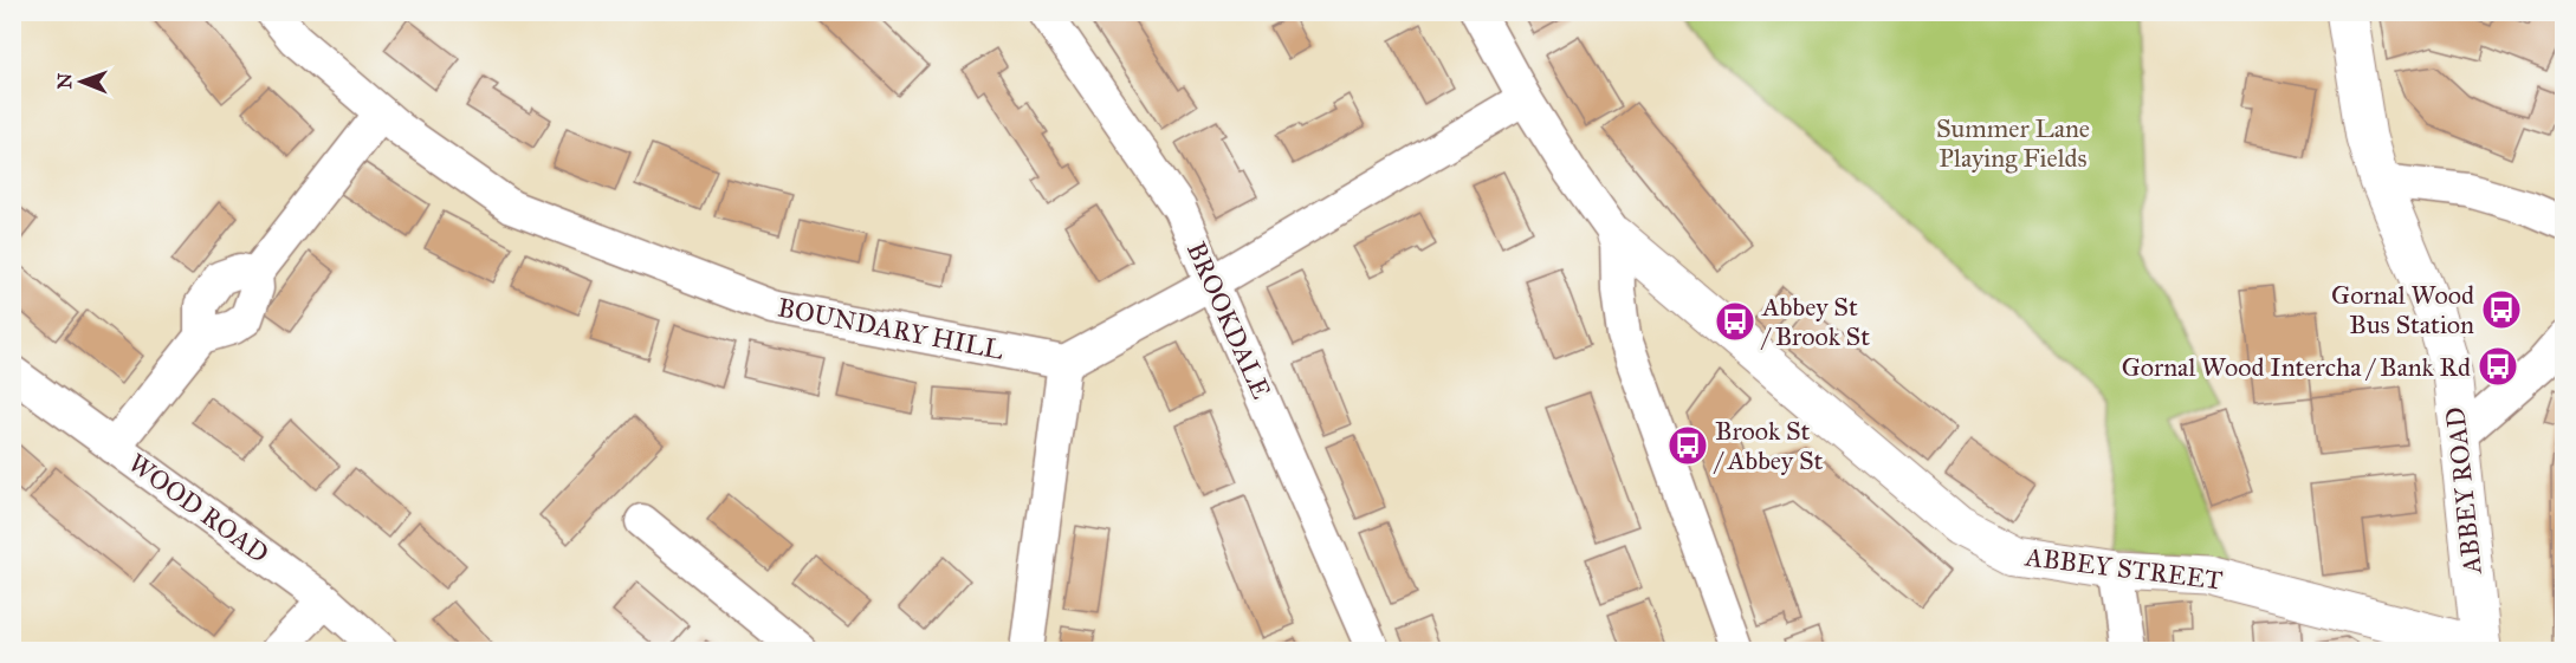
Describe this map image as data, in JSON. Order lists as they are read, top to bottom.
{
  "streets": {
    "street": [
      "BROOKDALE",
      "BOUNDARY HILL",
      "ABBEY ROAD",
      "WOOD ROAD",
      "ABBEY STREET"
    ]
  },
  "crossings": [
    ["ABBEY ROAD", "ABBEY STREET"]
  ],
  "parks": ["Summer Lane Playing Fields"],
  "places": {
    "bus stop": [
      "Gornal Wood Bus Station",
      "Abbey St / Brook St",
      "Gornal Wood Intercha / Bank Rd",
      "Brook St / Abbey St"
    ]
  },
  "north": "left"
}
